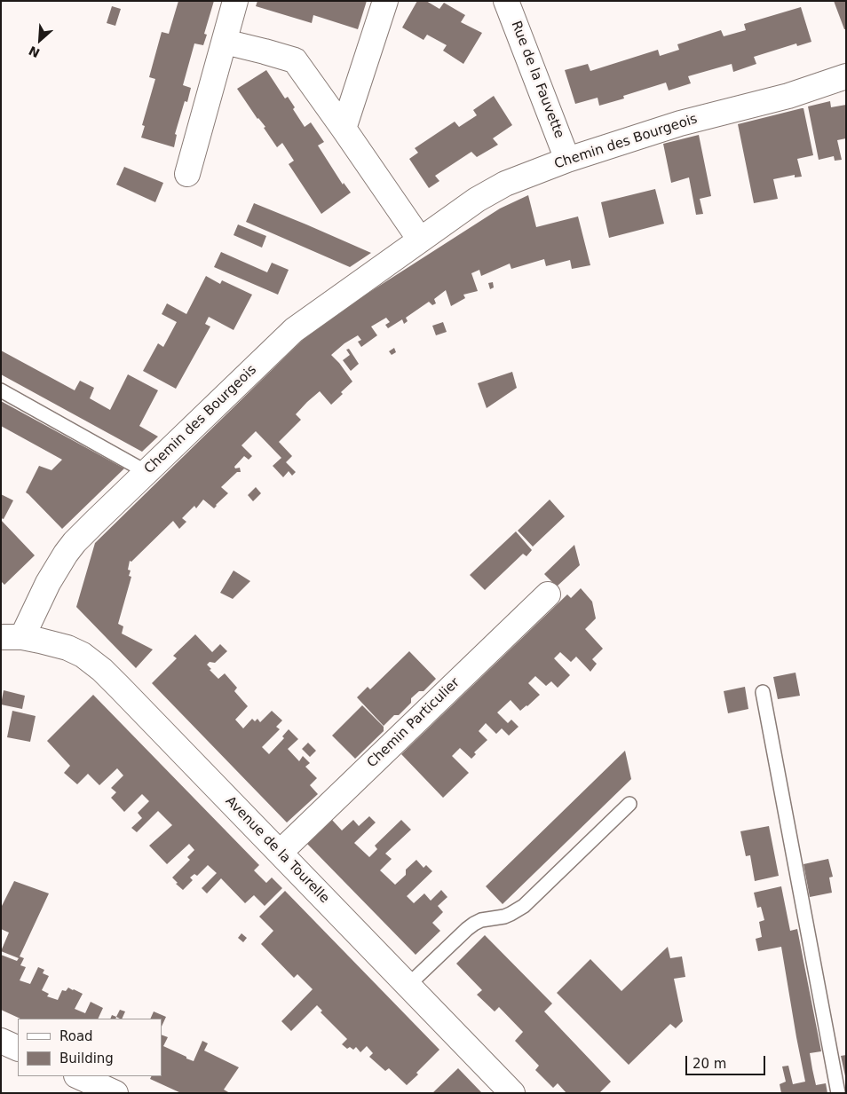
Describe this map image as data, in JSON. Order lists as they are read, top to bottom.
{
  "streets": {
    "street": [
      "Rue de la Fauvette",
      "Chemin des Bourgeois",
      "Chemin Particulier",
      "Avenue de la Tourelle"
    ]
  },
  "crossings": [
    ["Rue de la Fauvette", "Chemin des Bourgeois"],
    ["Chemin des Bourgeois", "Avenue de la Tourelle"],
    ["Chemin Particulier", "Avenue de la Tourelle"]
  ],
  "legend": ["Road", "Building"],
  "scale_bar": "20 m",
  "north": "bottom left"
}
